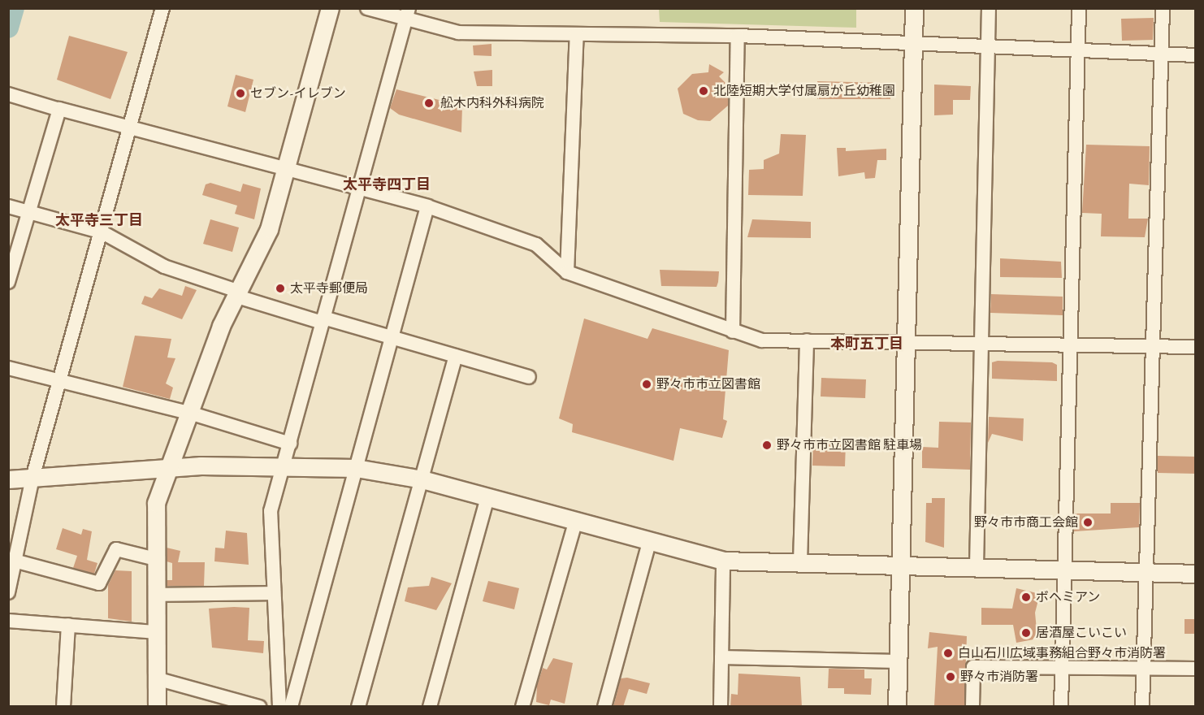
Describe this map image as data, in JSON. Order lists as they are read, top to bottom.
{
  "districts": ["太平寺四丁目", "太平寺三丁目", "本町五丁目"],
  "places": [
    "北陸短期大学付属扇が丘幼稚園",
    "セブン-イレブン",
    "舩木内科外科病院",
    "太平寺郵便局",
    "野々市市立図書館",
    "野々市市立図書館 駐車場",
    "野々市市商工会館",
    "ボヘミアン",
    "居酒屋こいこい",
    "白山石川広域事務組合野々市消防署",
    "野々市消防署"
  ]
}
